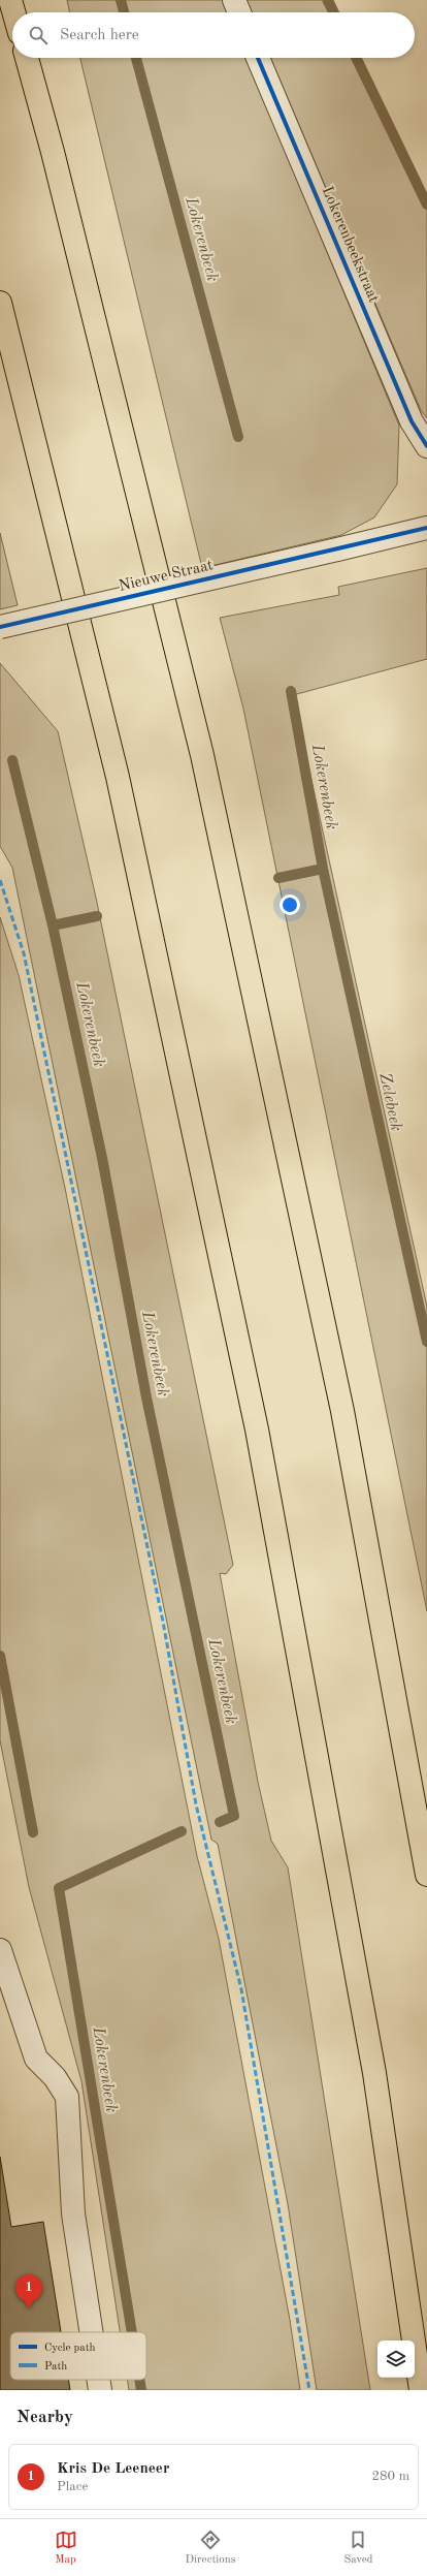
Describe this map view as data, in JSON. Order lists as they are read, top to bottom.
{
  "streets": {
    "street": ["Lokerenbeekstraat", "Nieuwe Straat"]
  },
  "water": ["Lokerenbeek", "Zelebeek"],
  "legend": ["Cycle path", "Path"],
  "page": {
    "search": "Search here",
    "pins": "1",
    "heading": "Nearby",
    "list": [
      {
        "mark": "1",
        "name": "Kris De Leeneer",
        "note": "Place",
        "value": "280 m"
      }
    ],
    "nav": ["Map", "Directions", "Saved"]
  }
}
